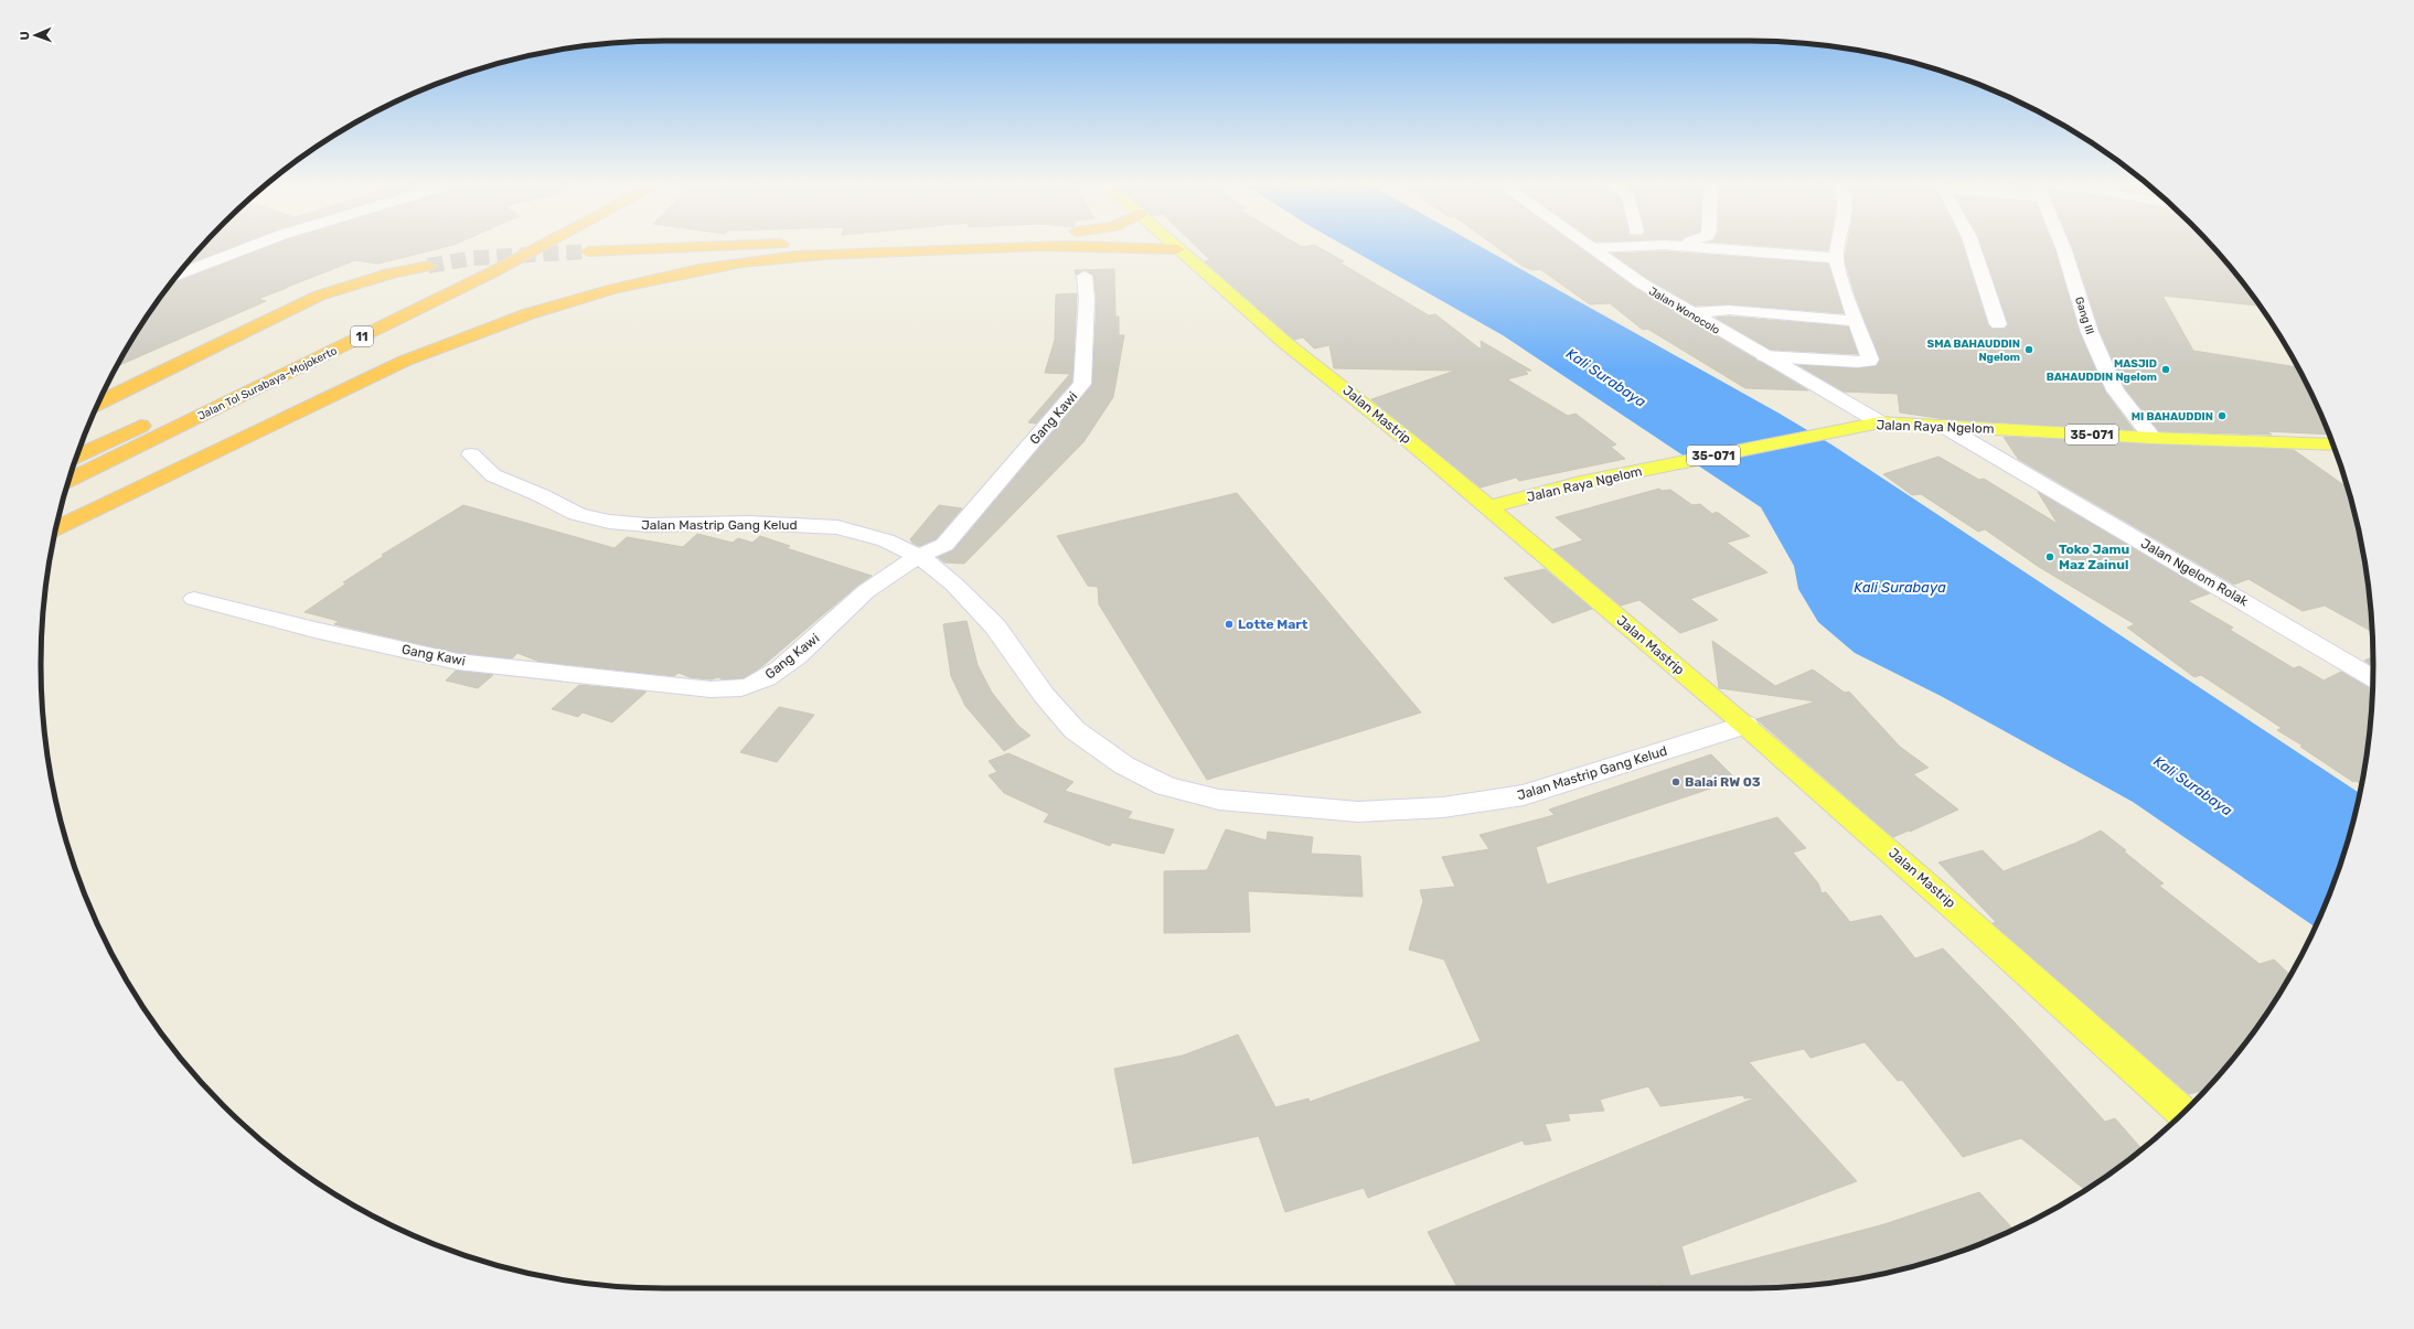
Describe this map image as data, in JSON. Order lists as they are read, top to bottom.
{
  "streets": {
    "highway": ["11", "Jalan Tol Surabaya–Mojokerto"],
    "main road": ["Jalan Mastrip", "Jalan Raya Ngelom", "35-071"],
    "street": [
      "Jalan Wonocolo",
      "Gang III",
      "Gang Kawi",
      "Jalan Mastrip Gang Kelud",
      "Jalan Ngelom Rolak"
    ]
  },
  "crossings": [
    ["Jalan Wonocolo", "Jalan Raya Ngelom"],
    ["Gang III", "Jalan Raya Ngelom"],
    ["Jalan Mastrip", "Jalan Raya Ngelom"],
    ["Jalan Mastrip", "Jalan Mastrip Gang Kelud"],
    ["Gang Kawi", "Jalan Mastrip Gang Kelud"],
    ["Jalan Raya Ngelom", "Jalan Ngelom Rolak"]
  ],
  "water": ["Kali Surabaya"],
  "places": [
    "SMA BAHAUDDIN Ngelom",
    "MASJID BAHAUDDIN Ngelom",
    "MI BAHAUDDIN",
    "Toko Jamu Maz Zainul",
    "Lotte Mart",
    "Balai RW 03"
  ],
  "north": "left"
}
